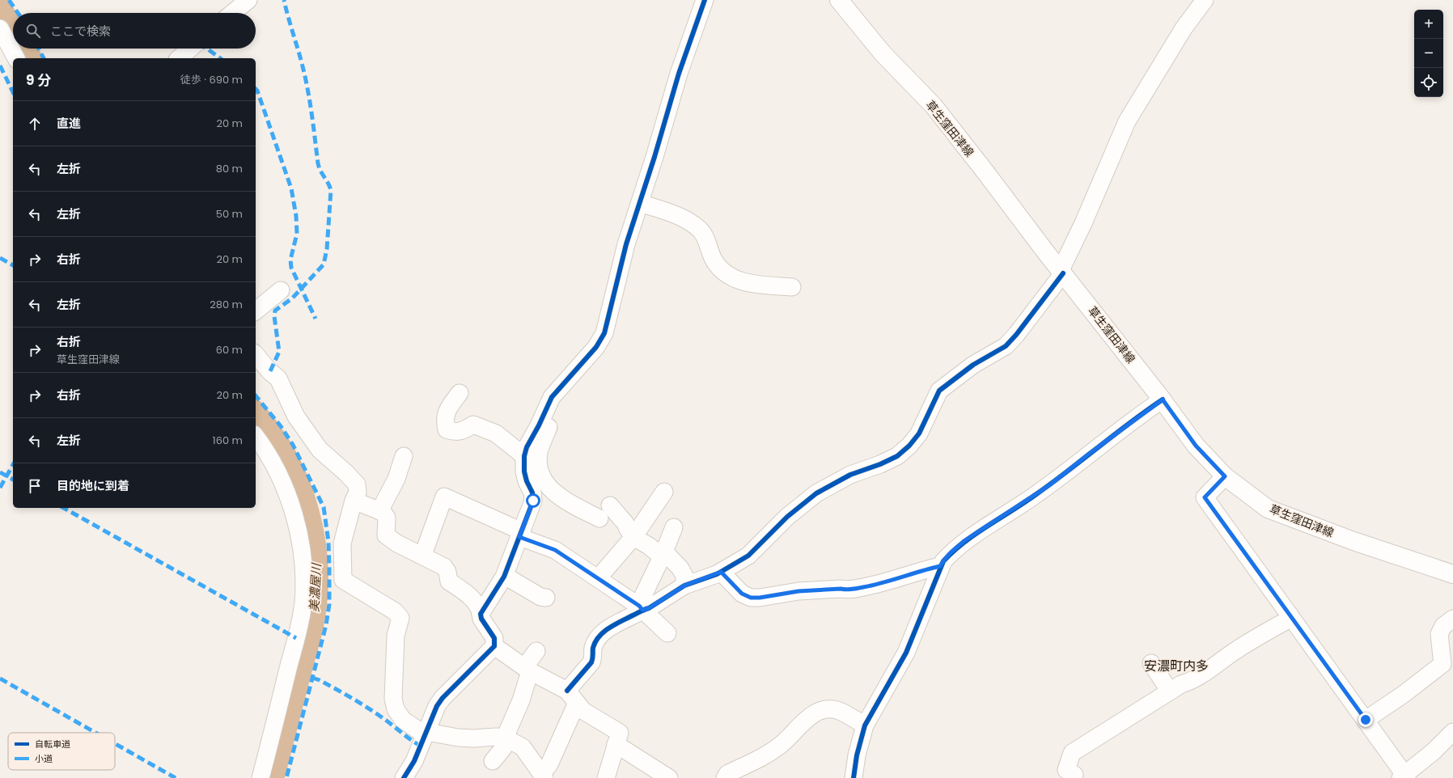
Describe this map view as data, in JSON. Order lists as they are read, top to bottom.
{
  "streets": {
    "main road": ["草生窪田津線"]
  },
  "districts": ["安濃町内多"],
  "water": ["美濃屋川"],
  "legend": ["自転車道", "小道"],
  "page": {
    "map_buttons": ["+", "−"],
    "search": "ここで検索",
    "heading": ["9 分", "徒歩 · 690 m"],
    "list": [
      ["直進", "20 m"],
      ["左折", "80 m"],
      ["左折", "50 m"],
      ["右折", "20 m"],
      ["左折", "280 m"],
      ["右折", "草生窪田津線", "60 m"],
      ["右折", "20 m"],
      ["左折", "160 m"],
      "目的地に到着"
    ]
  }
}
